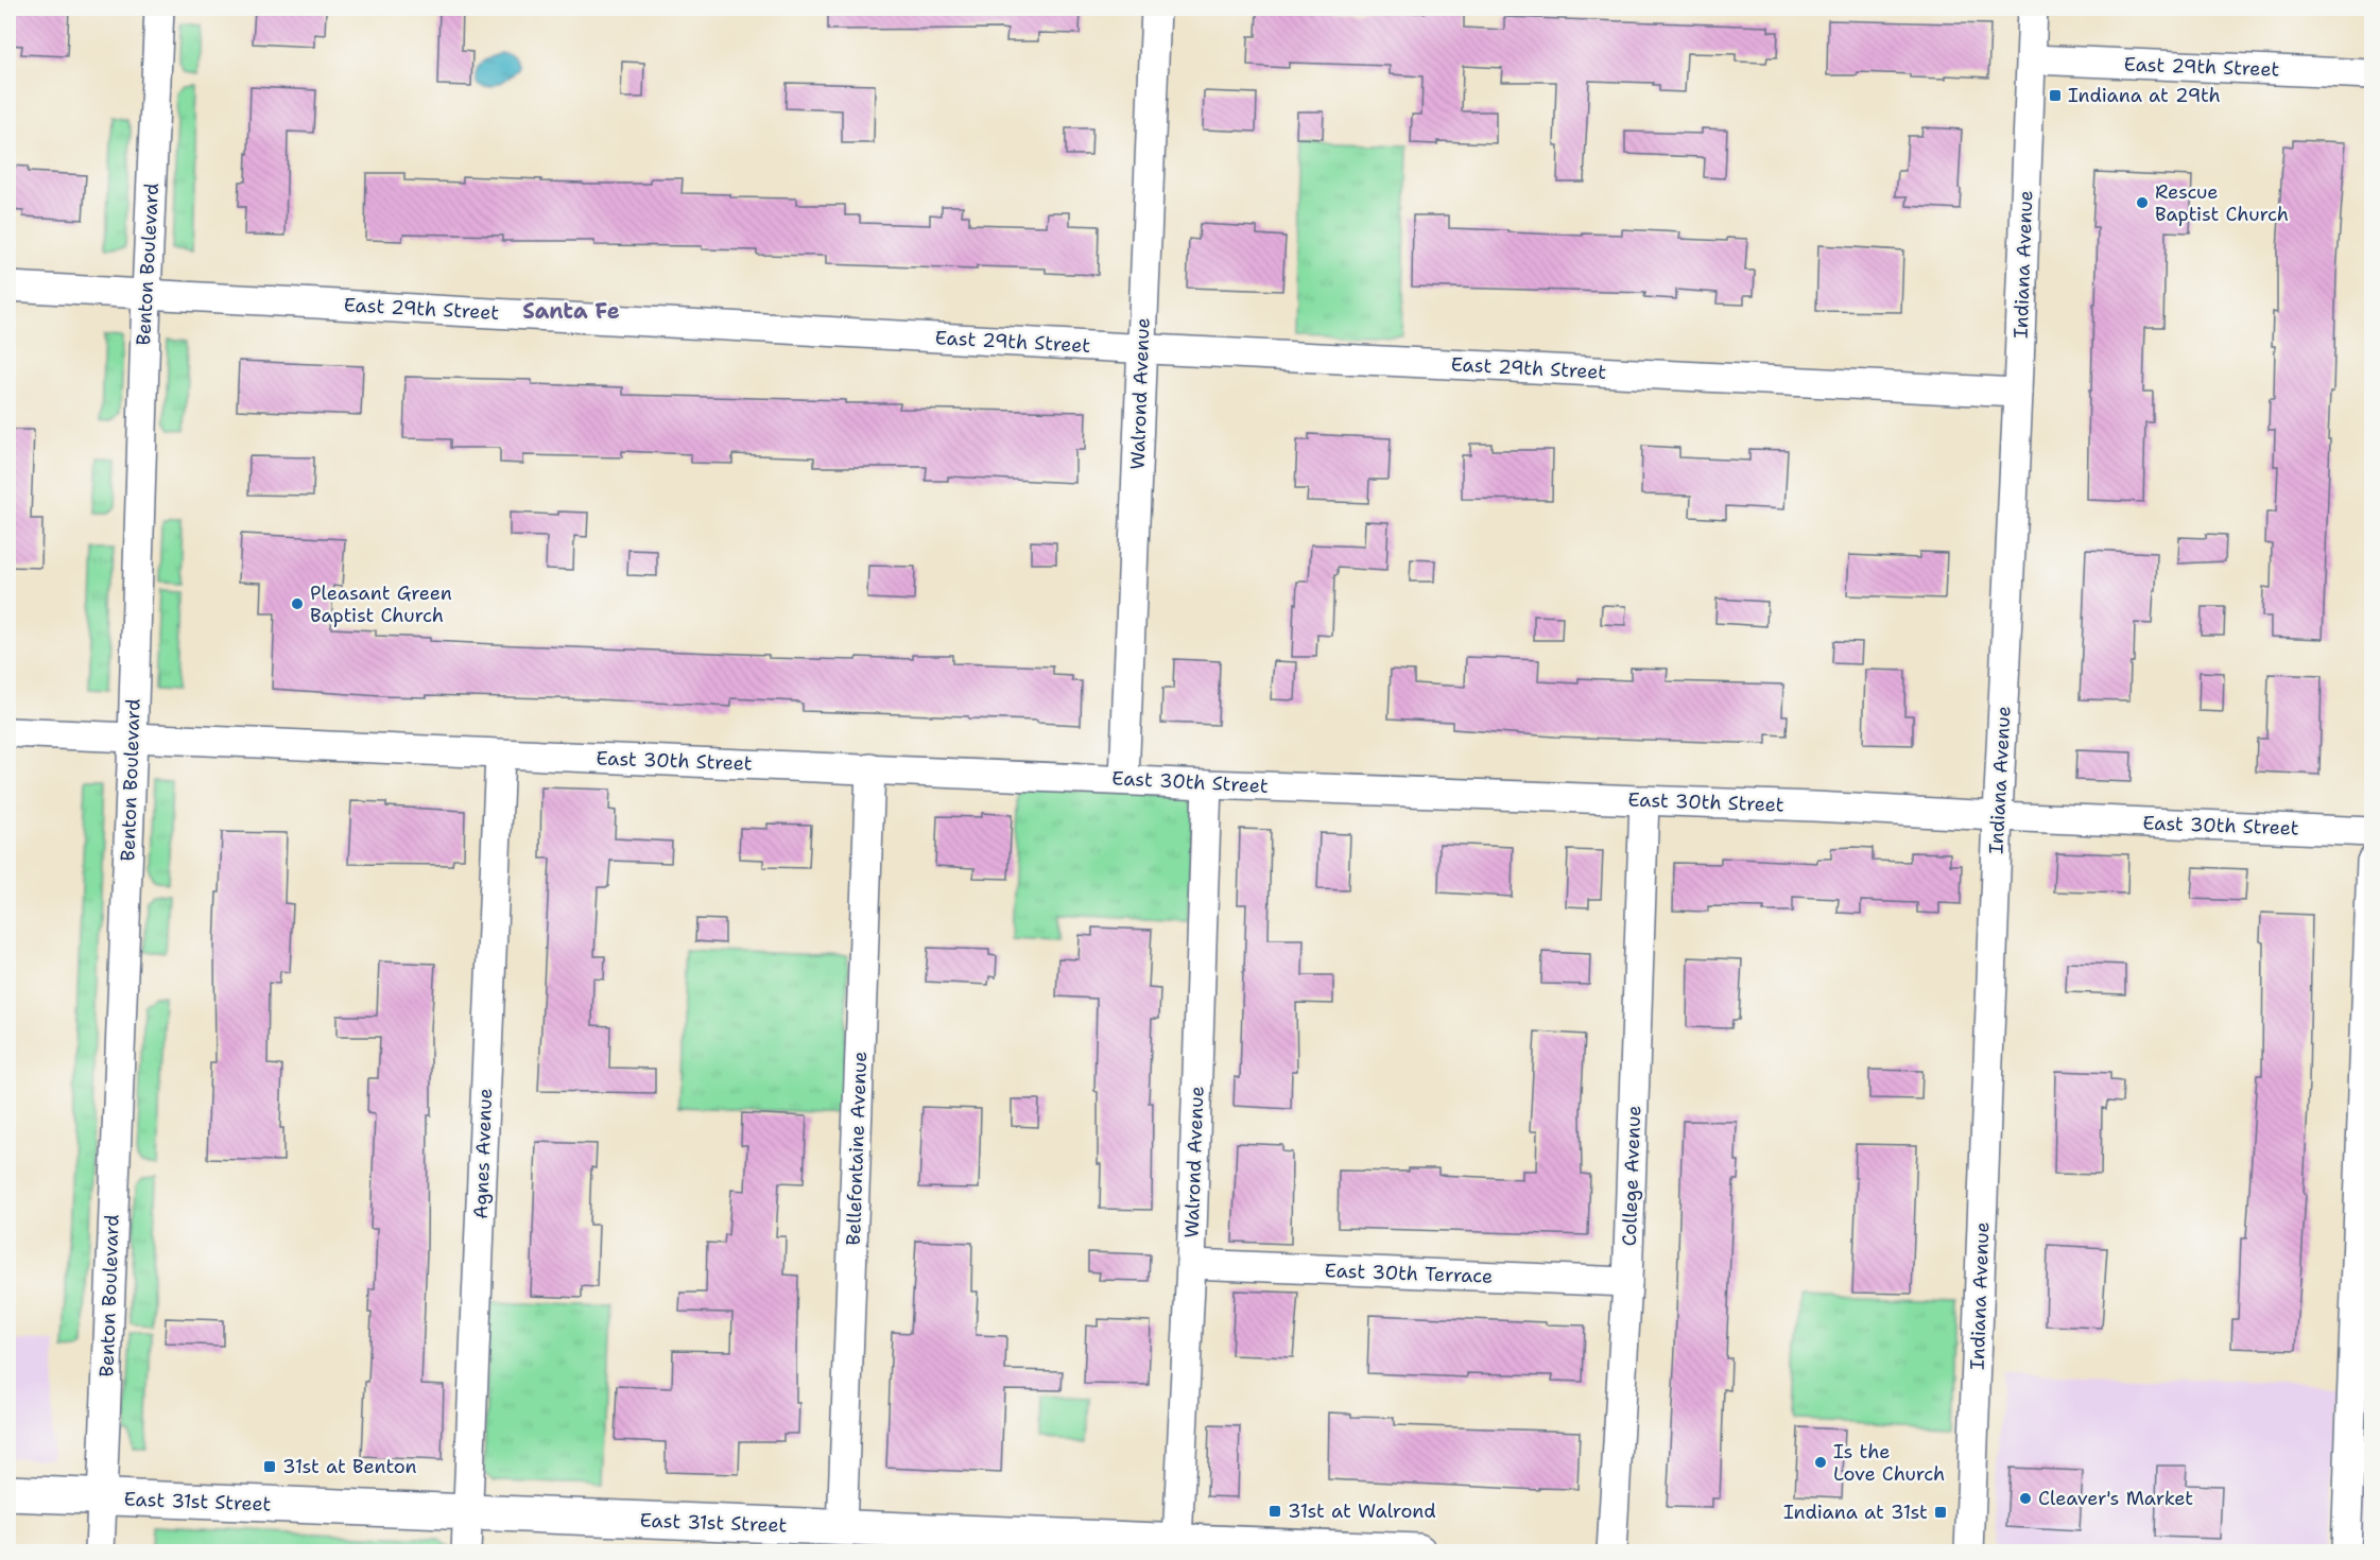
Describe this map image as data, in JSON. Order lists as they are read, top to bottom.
{
  "streets": {
    "main road": ["East 31st Street"],
    "street": [
      "East 29th Street",
      "Benton Boulevard",
      "Indiana Avenue",
      "Walrond Avenue",
      "East 30th Street",
      "Bellefontaine Avenue",
      "Agnes Avenue",
      "College Avenue",
      "East 30th Terrace"
    ]
  },
  "crossings": [
    ["East 29th Street", "Benton Boulevard"],
    ["East 29th Street", "Indiana Avenue"],
    ["East 29th Street", "Walrond Avenue"],
    ["Benton Boulevard", "East 30th Street"],
    ["Benton Boulevard", "East 31st Street"],
    ["Indiana Avenue", "East 30th Street"],
    ["Walrond Avenue", "East 30th Street"],
    ["Walrond Avenue", "East 30th Terrace"],
    ["Walrond Avenue", "East 31st Street"],
    ["East 30th Street", "Bellefontaine Avenue"],
    ["East 30th Street", "Agnes Avenue"],
    ["East 30th Street", "College Avenue"],
    ["Bellefontaine Avenue", "East 31st Street"],
    ["Agnes Avenue", "East 31st Street"],
    ["College Avenue", "East 30th Terrace"]
  ],
  "districts": ["Santa Fe"],
  "places": {
    "transit": [
      "Indiana at 29th",
      "31st at Benton",
      "31st at Walrond",
      "Indiana at 31st"
    ],
    "other": [
      "Rescue Baptist Church",
      "Pleasant Green Baptist Church",
      "Is the Love Church",
      "Cleaver's Market"
    ]
  }
}
